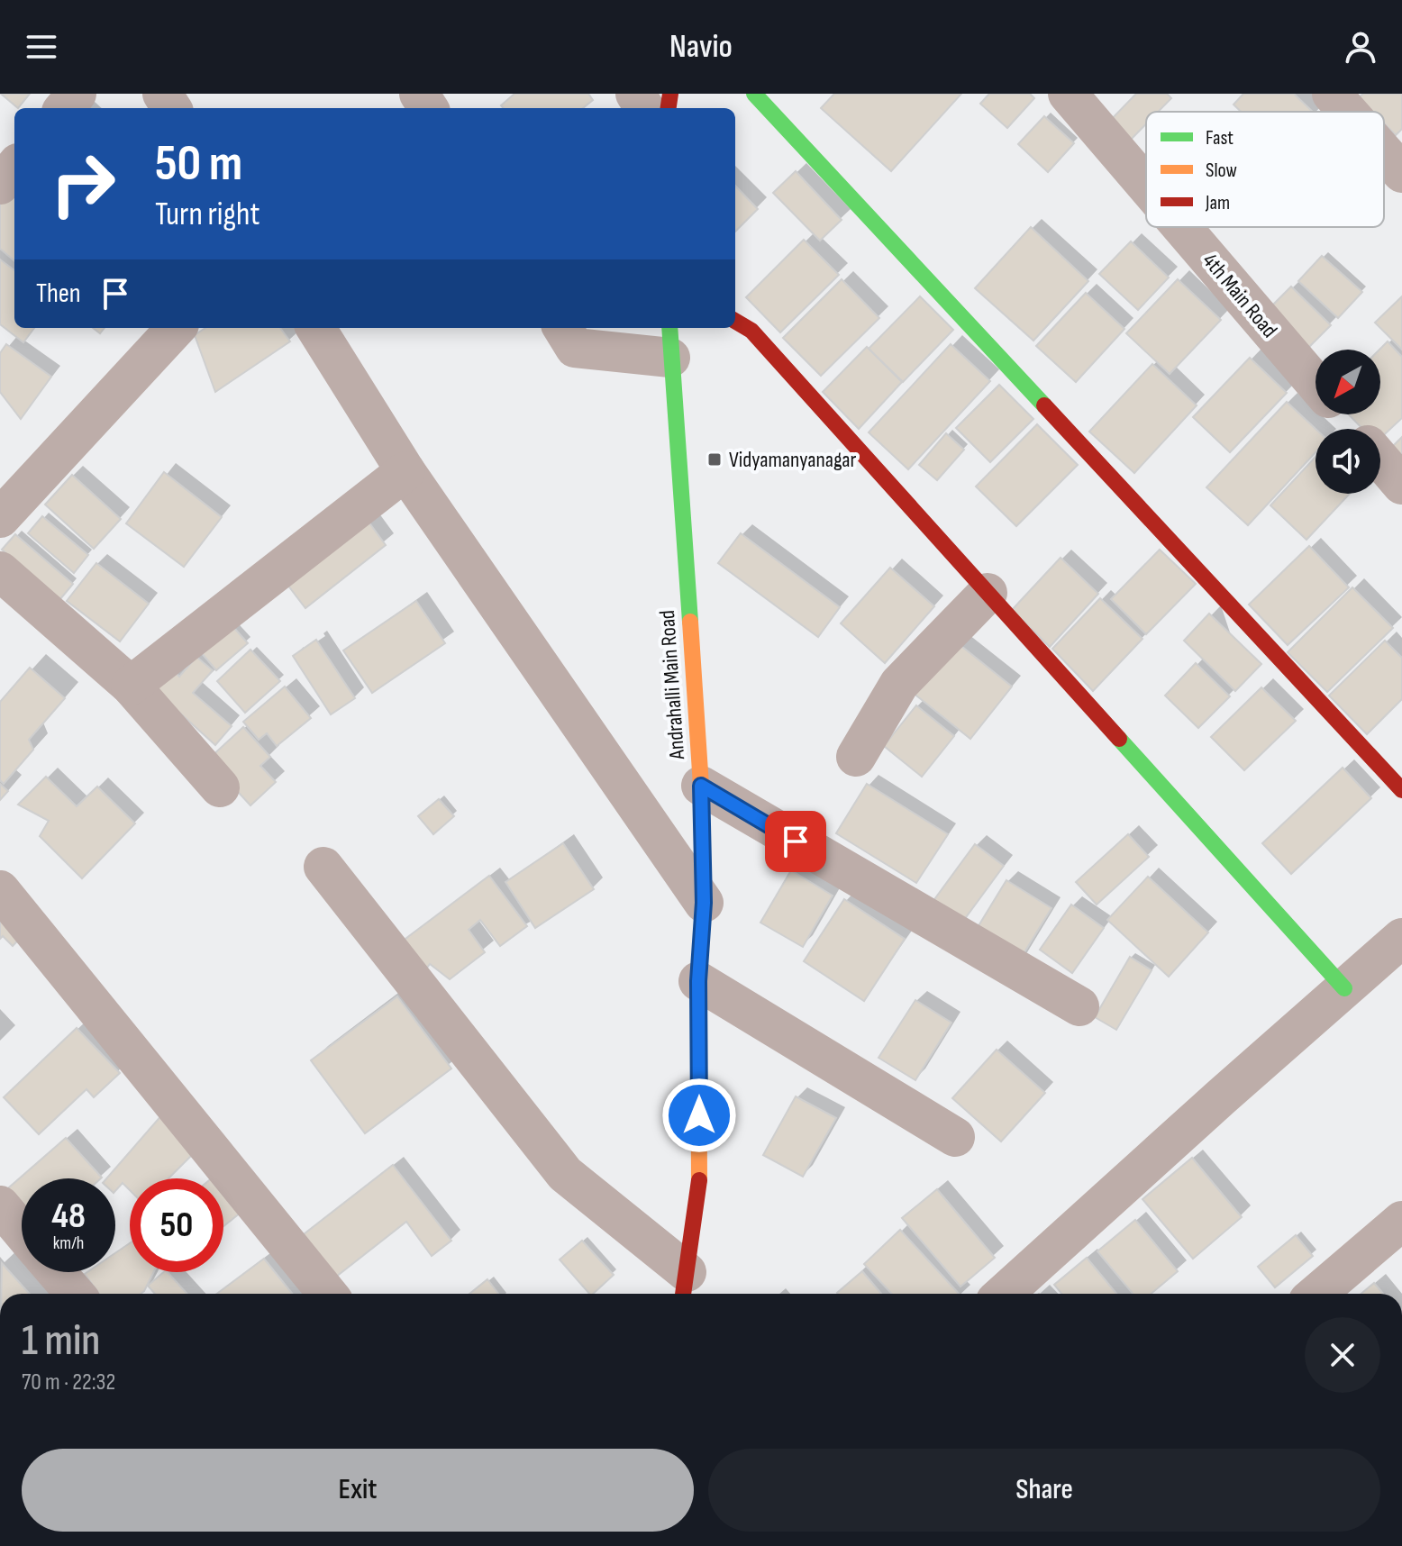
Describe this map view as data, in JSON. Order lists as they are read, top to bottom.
{
  "streets": {
    "street": ["4th Main Road", "Andrahalli Main Road"]
  },
  "places": {
    "transit": ["Vidyamanyanagar"]
  },
  "legend": ["Fast", "Slow", "Jam"],
  "north": "bottom left",
  "page": {
    "header": "Navio",
    "turn": ["50 m", "Turn right"],
    "then": "Then",
    "speed": "48 km/h",
    "limit": "50",
    "heading": ["1 min", "70 m · 22:32"],
    "buttons": ["Exit", "Share"]
  }
}
